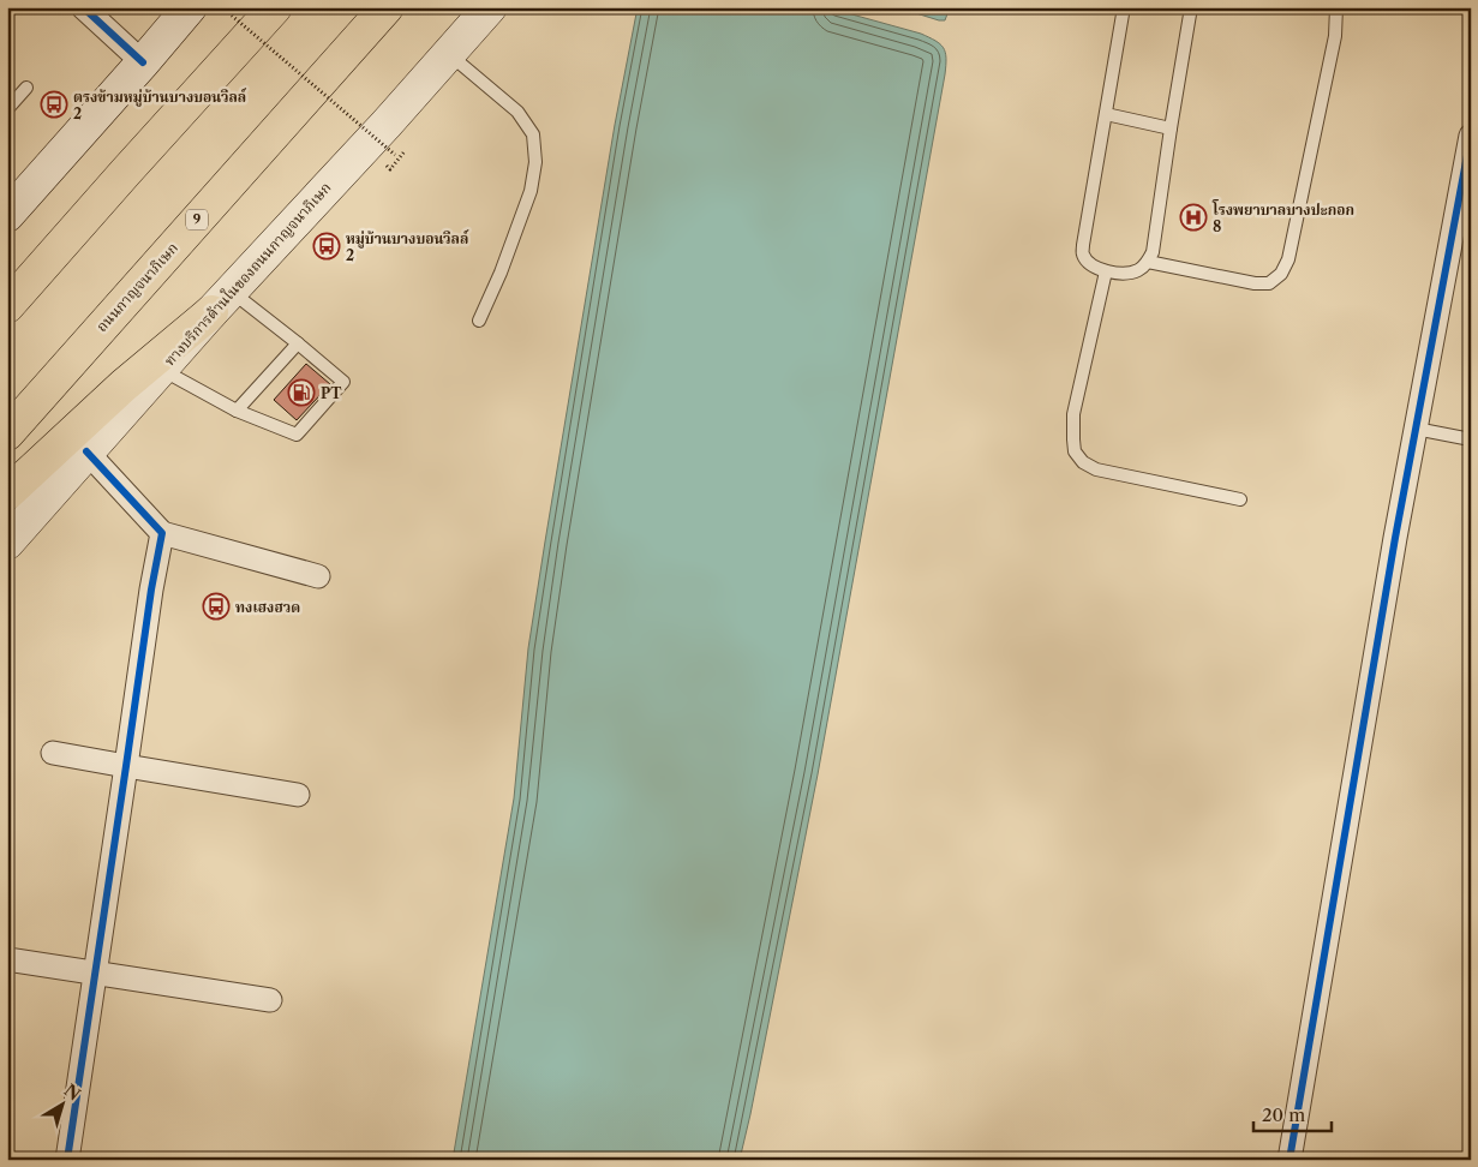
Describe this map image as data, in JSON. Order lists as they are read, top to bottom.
{
  "streets": {
    "highway": ["9", "ถนนกาญจนาภิเษก"],
    "main road": ["ทางบริการด้านในของถนนกาญจนาภิเษก"]
  },
  "places": {
    "bus stop": ["ตรงข้ามหมู่บ้านบางบอนวิลล์ 2", "หมู่บ้านบางบอนวิลล์ 2", "ทงเฮงฮวด"],
    "hospital": ["โรงพยาบาลบางปะกอก 8"],
    "fuel station": ["PT"]
  },
  "scale_bar": "20 m",
  "north": "top right"
}
